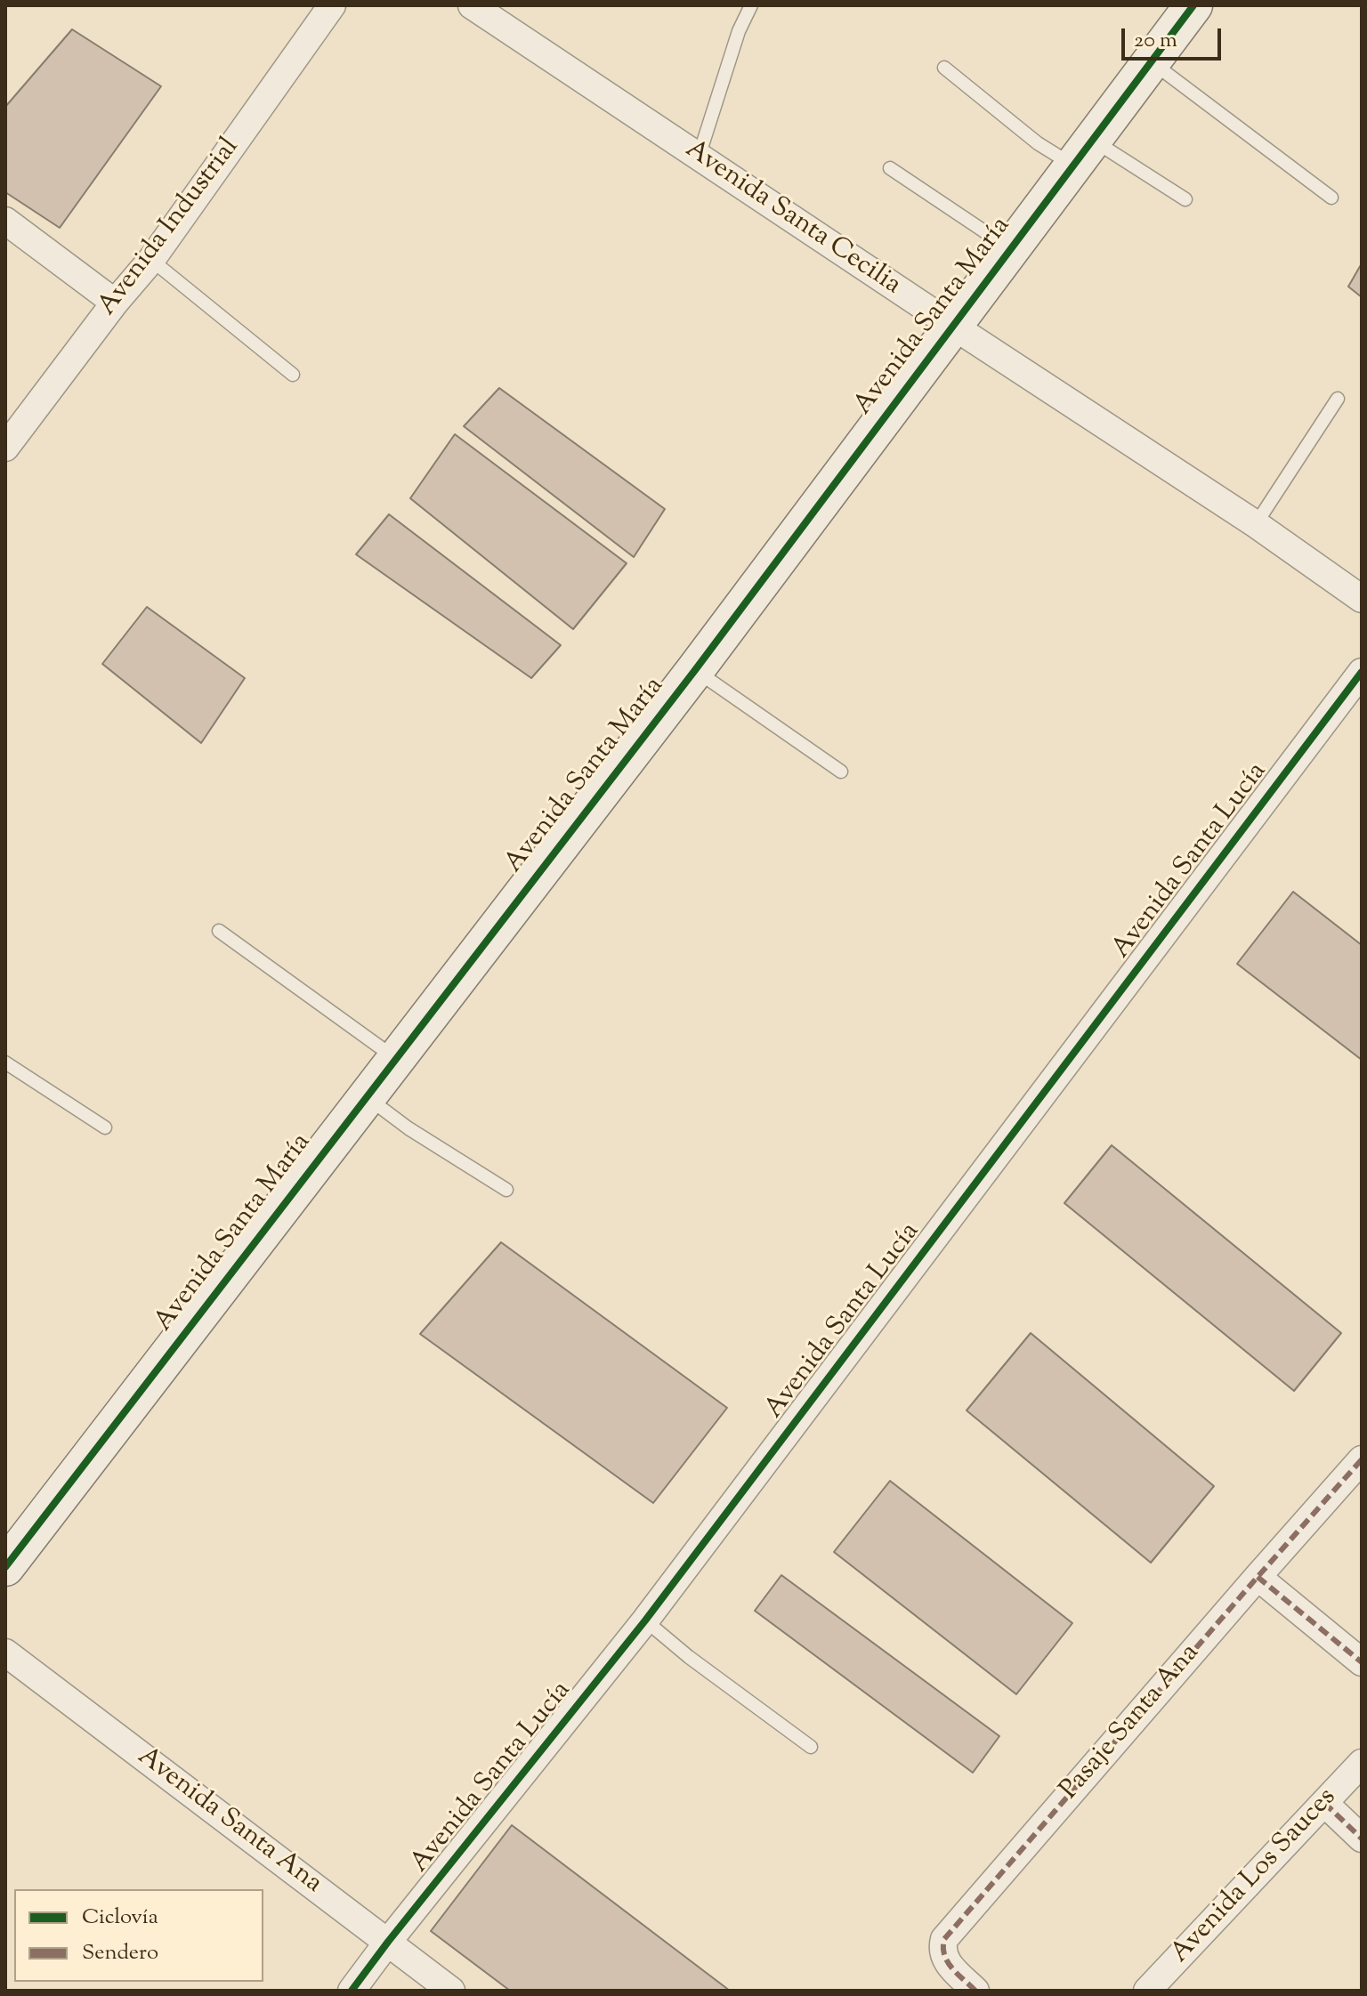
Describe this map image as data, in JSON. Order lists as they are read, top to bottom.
{
  "streets": {
    "street": [
      "Avenida Santa Cecilia",
      "Avenida Industrial",
      "Avenida Santa María",
      "Avenida Santa Lucía",
      "Pasaje Santa Ana",
      "Avenida Santa Ana",
      "Avenida Los Sauces"
    ]
  },
  "crossings": [
    ["Avenida Santa Cecilia", "Avenida Santa María"],
    ["Avenida Santa Lucía", "Avenida Santa Ana"]
  ],
  "legend": ["Ciclovía", "Sendero"],
  "scale_bar": "20 m"
}
